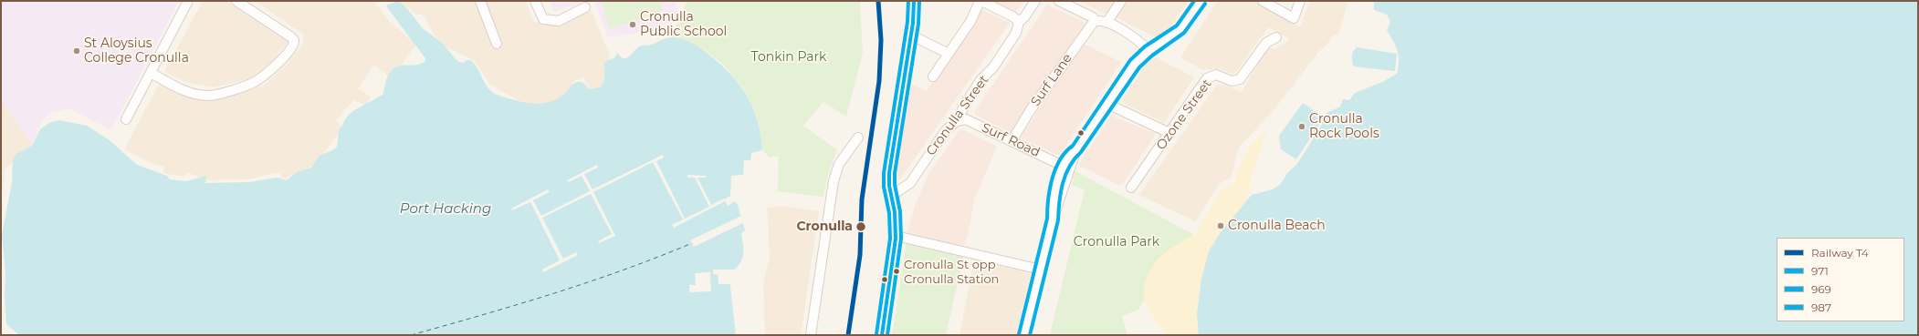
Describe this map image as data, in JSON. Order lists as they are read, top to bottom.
{
  "streets": {
    "street": [
      "Surf Lane",
      "Ozone Street",
      "Cronulla Street",
      "Surf Road"
    ]
  },
  "crossings": [
    ["Surf Lane", "Surf Road"],
    ["Cronulla Street", "Surf Road"]
  ],
  "water": ["Port Hacking"],
  "parks": ["Tonkin Park", "Cronulla Park"],
  "places": [
    "Cronulla Public School",
    "St Aloysius College Cronulla",
    "Cronulla Rock Pools",
    "Cronulla Beach",
    "Cronulla",
    "Cronulla St opp Cronulla Station"
  ],
  "lines": [
    "rail line T4",
    "transit line 971",
    "transit line 969",
    "transit line 987"
  ],
  "legend": [
    "Railway T4",
    "971",
    "969",
    "987"
  ]
}
